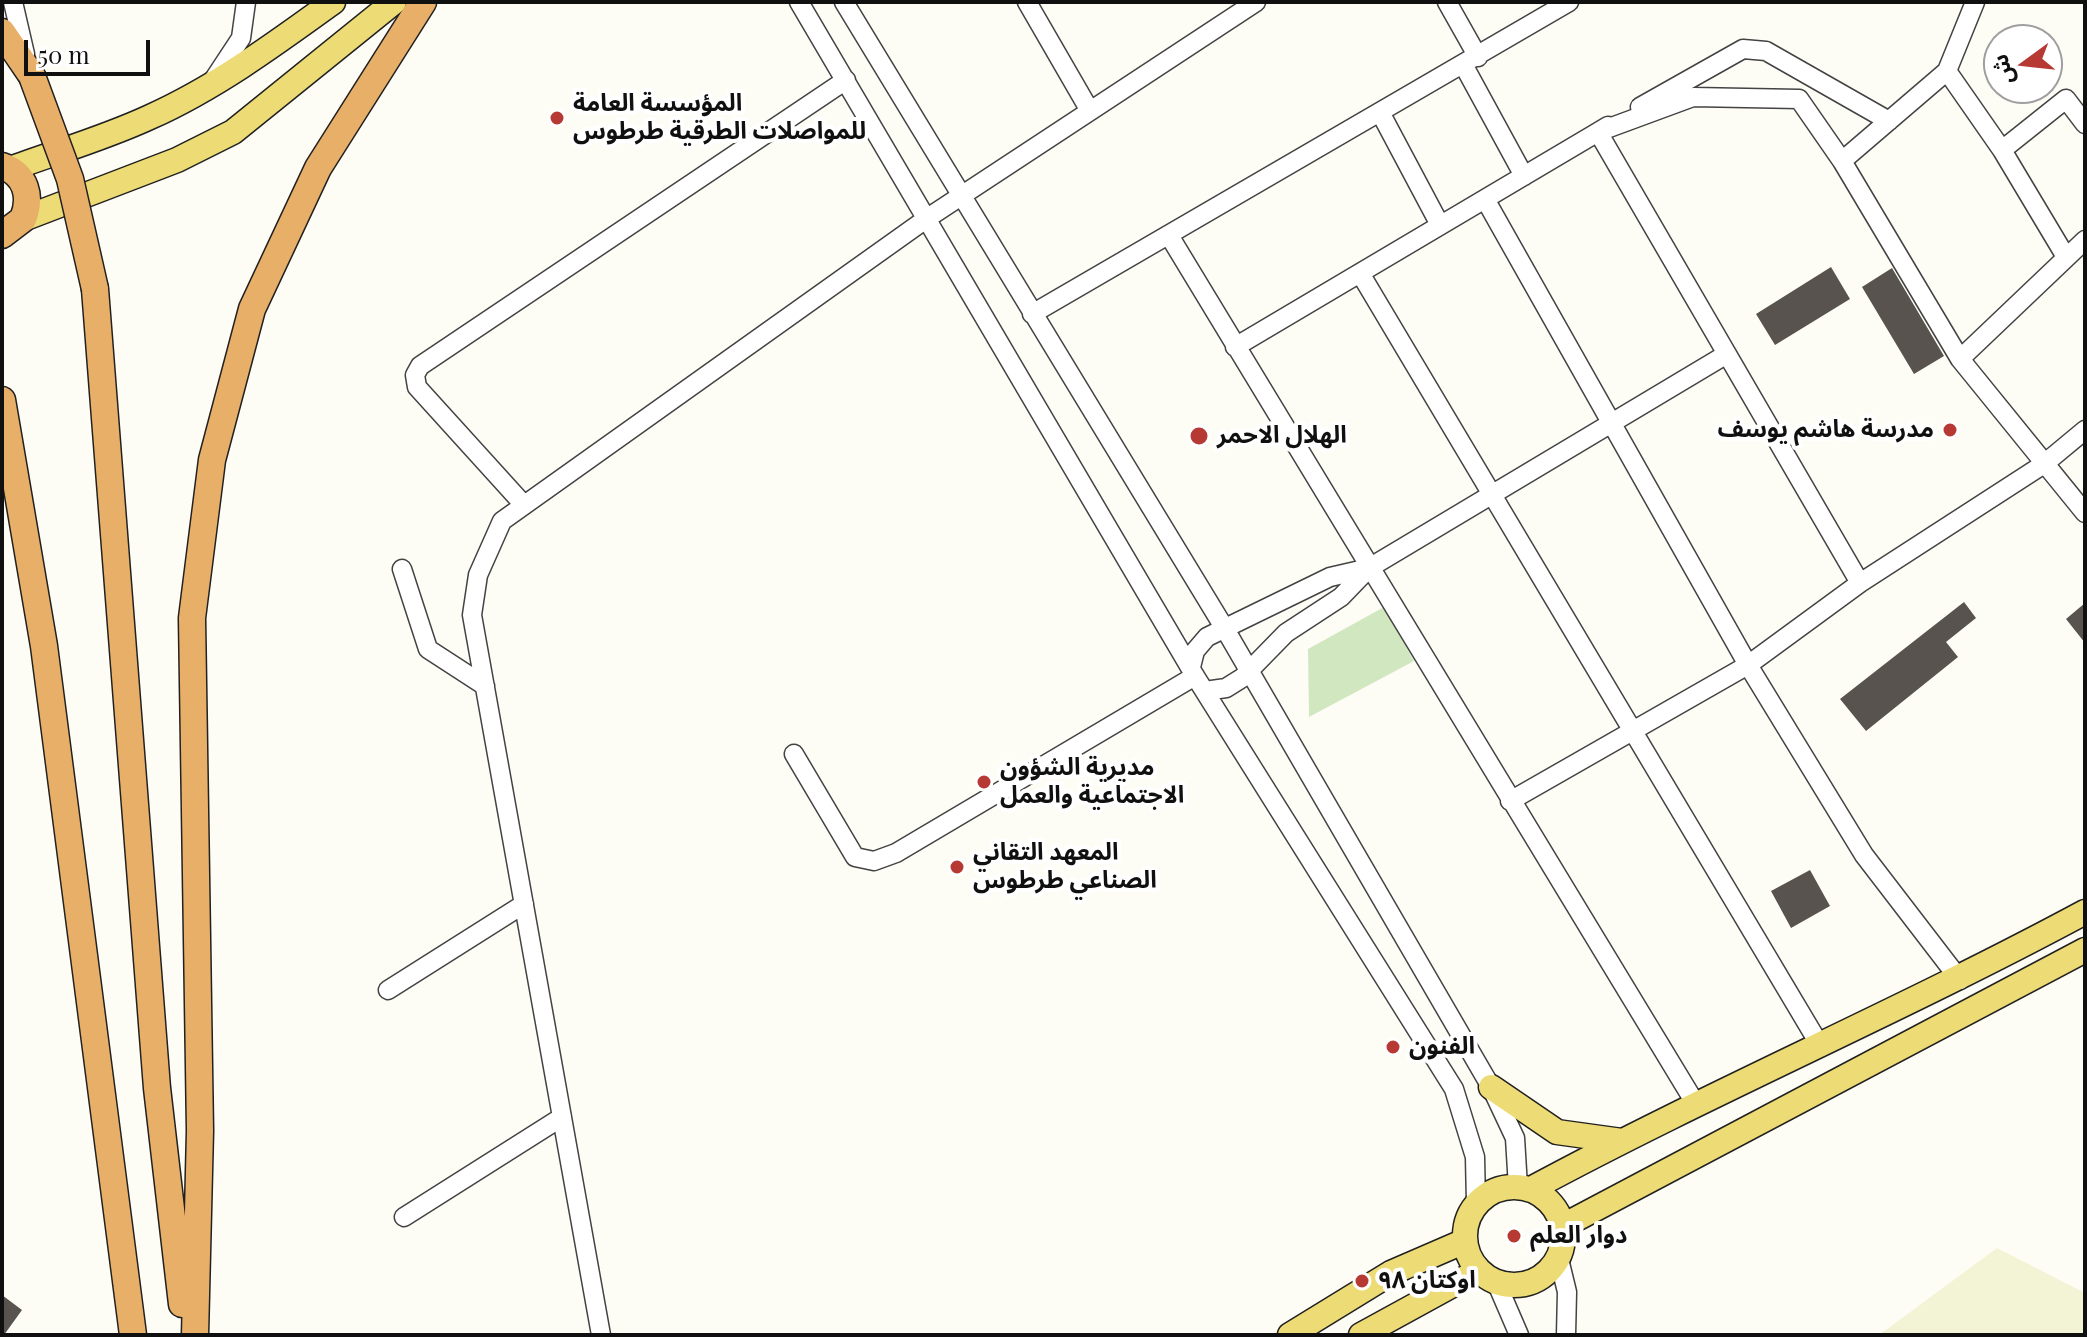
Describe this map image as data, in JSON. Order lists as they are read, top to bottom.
{
  "places": [
    "المؤسسة العامة للمواصلات الطرقية طرطوس",
    "مدرسة هاشم يوسف",
    "الهلال الاحمر",
    "مديرية الشؤون الاجتماعية والعمل",
    "المعهد التقاني الصناعي طرطوس",
    "الفنون",
    "دوار العلم",
    "اوكتان ٩٨"
  ],
  "scale_bar": "50 m",
  "north": "left"
}
